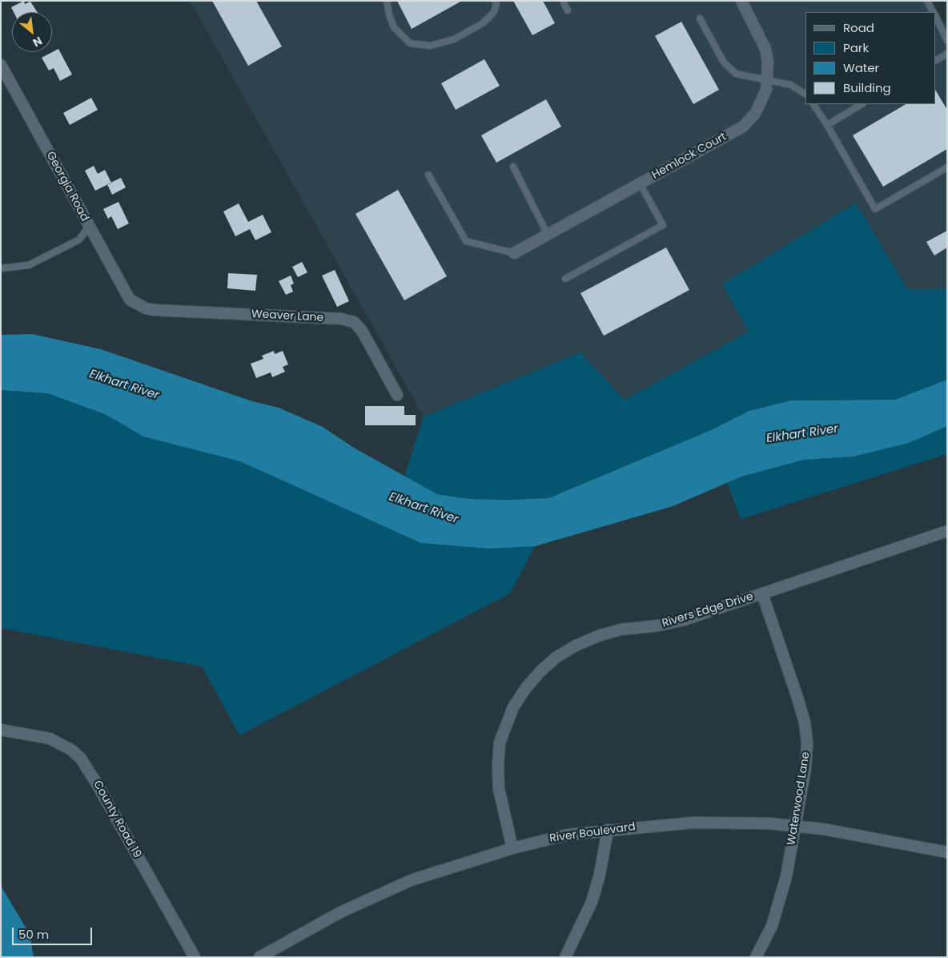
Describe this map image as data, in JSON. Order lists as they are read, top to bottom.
{
  "streets": {
    "street": [
      "Hemlock Court",
      "Georgia Road",
      "Weaver Lane",
      "Rivers Edge Drive",
      "Waterwood Lane",
      "County Road 19",
      "River Boulevard"
    ]
  },
  "crossings": [
    ["Georgia Road", "Weaver Lane"],
    ["Rivers Edge Drive", "Waterwood Lane"],
    ["Rivers Edge Drive", "River Boulevard"],
    ["Waterwood Lane", "River Boulevard"]
  ],
  "water": ["Elkhart River"],
  "legend": [
    "Road",
    "Park",
    "Water",
    "Building"
  ],
  "scale_bar": "50 m",
  "north": "bottom right"
}
